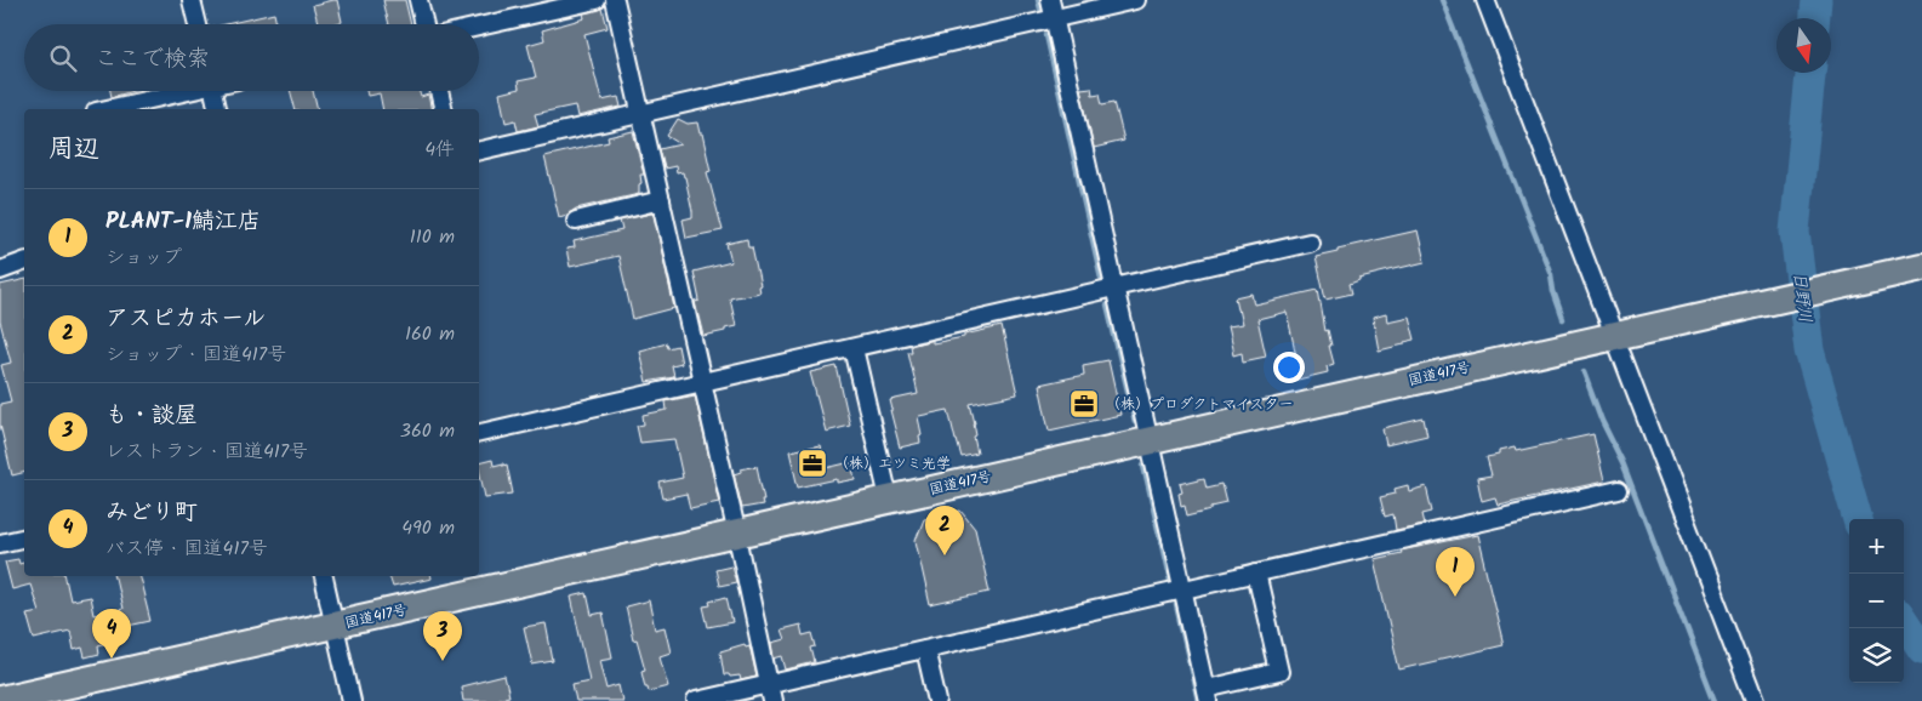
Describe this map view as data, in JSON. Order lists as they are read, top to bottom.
{
  "streets": {
    "highway": ["国道417号"]
  },
  "water": ["日野川"],
  "places": {
    "office": ["（株）プロダクトマイスター", "（株）エツミ光学"]
  },
  "north": "bottom",
  "page": {
    "search": "ここで検索",
    "heading": ["周辺", "4件"],
    "list": [
      {
        "mark": "1",
        "name": "PLANT-1鯖江店",
        "note": "ショップ",
        "value": "110 m"
      },
      {
        "mark": "2",
        "name": "アスピカホール",
        "note": "ショップ · 国道417号",
        "value": "160 m"
      },
      {
        "mark": "3",
        "name": "も・談屋",
        "note": "レストラン · 国道417号",
        "value": "360 m"
      },
      {
        "mark": "4",
        "name": "みどり町",
        "note": "バス停 · 国道417号",
        "value": "490 m"
      }
    ],
    "pins": [
      "2",
      "1",
      "4",
      "3"
    ],
    "map_buttons": ["+", "−"]
  }
}
